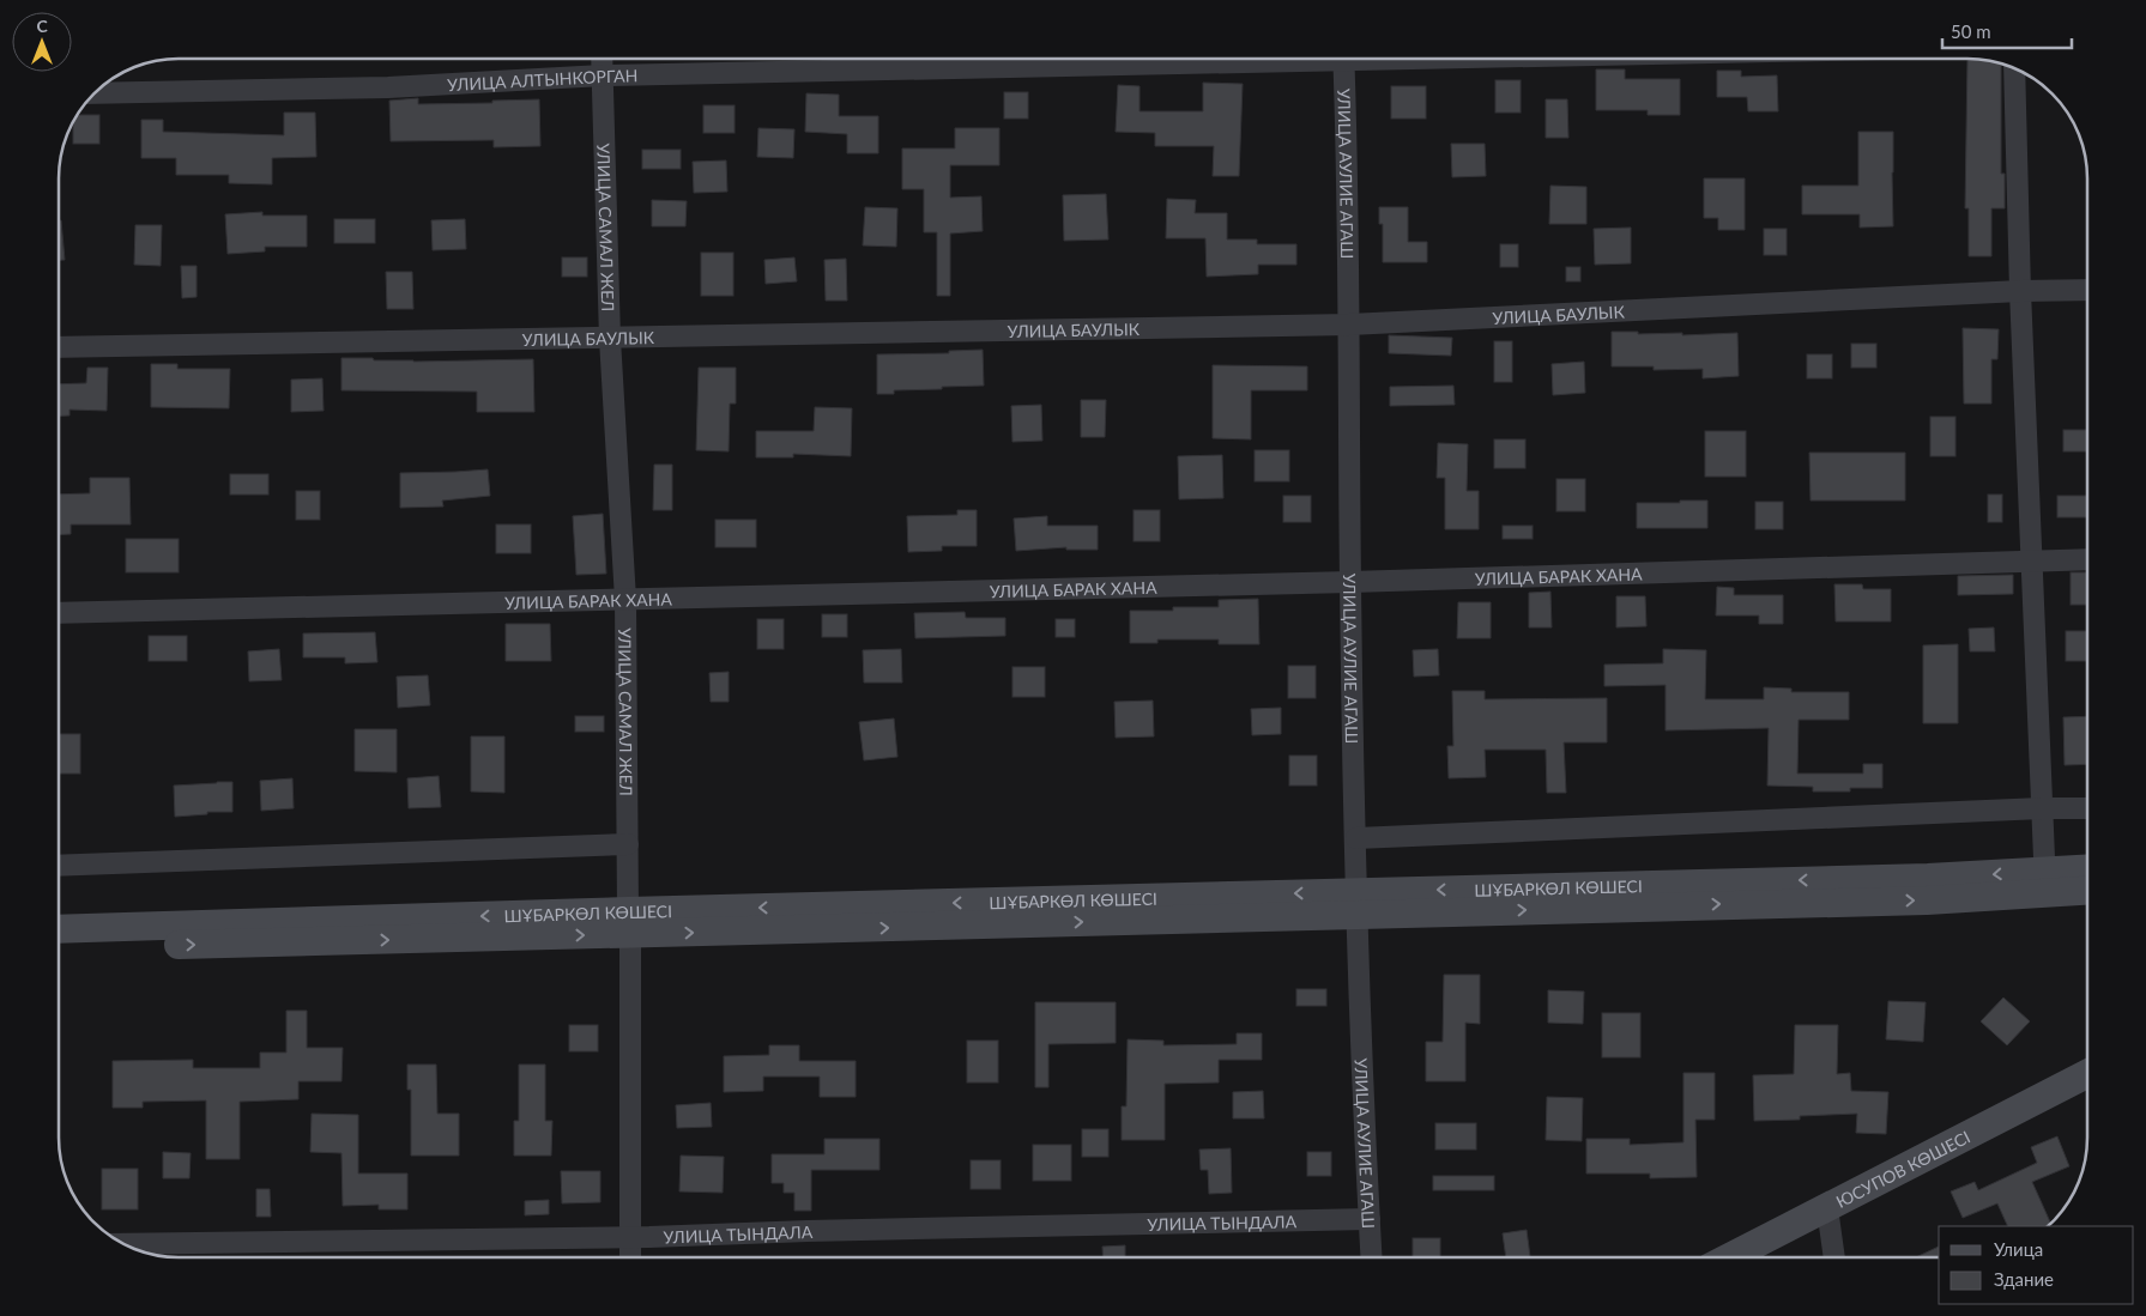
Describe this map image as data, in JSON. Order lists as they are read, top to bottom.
{
  "streets": {
    "street": [
      "УЛИЦА АЛТЫНКОРГАН",
      "УЛИЦА АУЛИЕ АГАШ",
      "УЛИЦА САМАЛ ЖЕЛ",
      "УЛИЦА БАУЛЫК",
      "УЛИЦА БАРАК ХАНА",
      "ШҰБАРКӨЛ КӨШЕСІ",
      "ЮСУПОВ КӨШЕСІ",
      "УЛИЦА ТЫНДАЛА"
    ]
  },
  "crossings": [
    ["УЛИЦА АЛТЫНКОРГАН", "УЛИЦА САМАЛ ЖЕЛ"],
    ["УЛИЦА АУЛИЕ АГАШ", "УЛИЦА БАУЛЫК"],
    ["УЛИЦА АУЛИЕ АГАШ", "УЛИЦА БАРАК ХАНА"],
    ["УЛИЦА АУЛИЕ АГАШ", "ШҰБАРКӨЛ КӨШЕСІ"],
    ["УЛИЦА АУЛИЕ АГАШ", "УЛИЦА ТЫНДАЛА"],
    ["УЛИЦА САМАЛ ЖЕЛ", "УЛИЦА БАУЛЫК"],
    ["УЛИЦА САМАЛ ЖЕЛ", "УЛИЦА БАРАК ХАНА"],
    ["УЛИЦА САМАЛ ЖЕЛ", "ШҰБАРКӨЛ КӨШЕСІ"],
    ["УЛИЦА САМАЛ ЖЕЛ", "УЛИЦА ТЫНДАЛА"]
  ],
  "legend": ["Улица", "Здание"],
  "scale_bar": "50 m",
  "north": "top"
}
